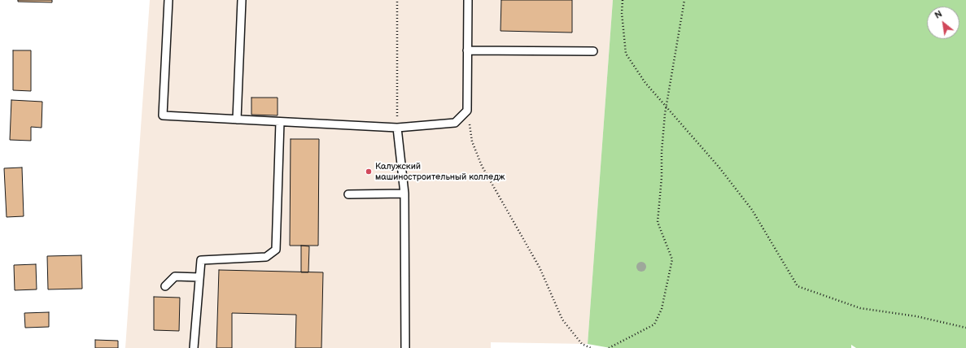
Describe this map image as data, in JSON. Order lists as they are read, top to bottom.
{
  "places": ["Калужский машиностроительный колледж"],
  "north": "top left"
}
